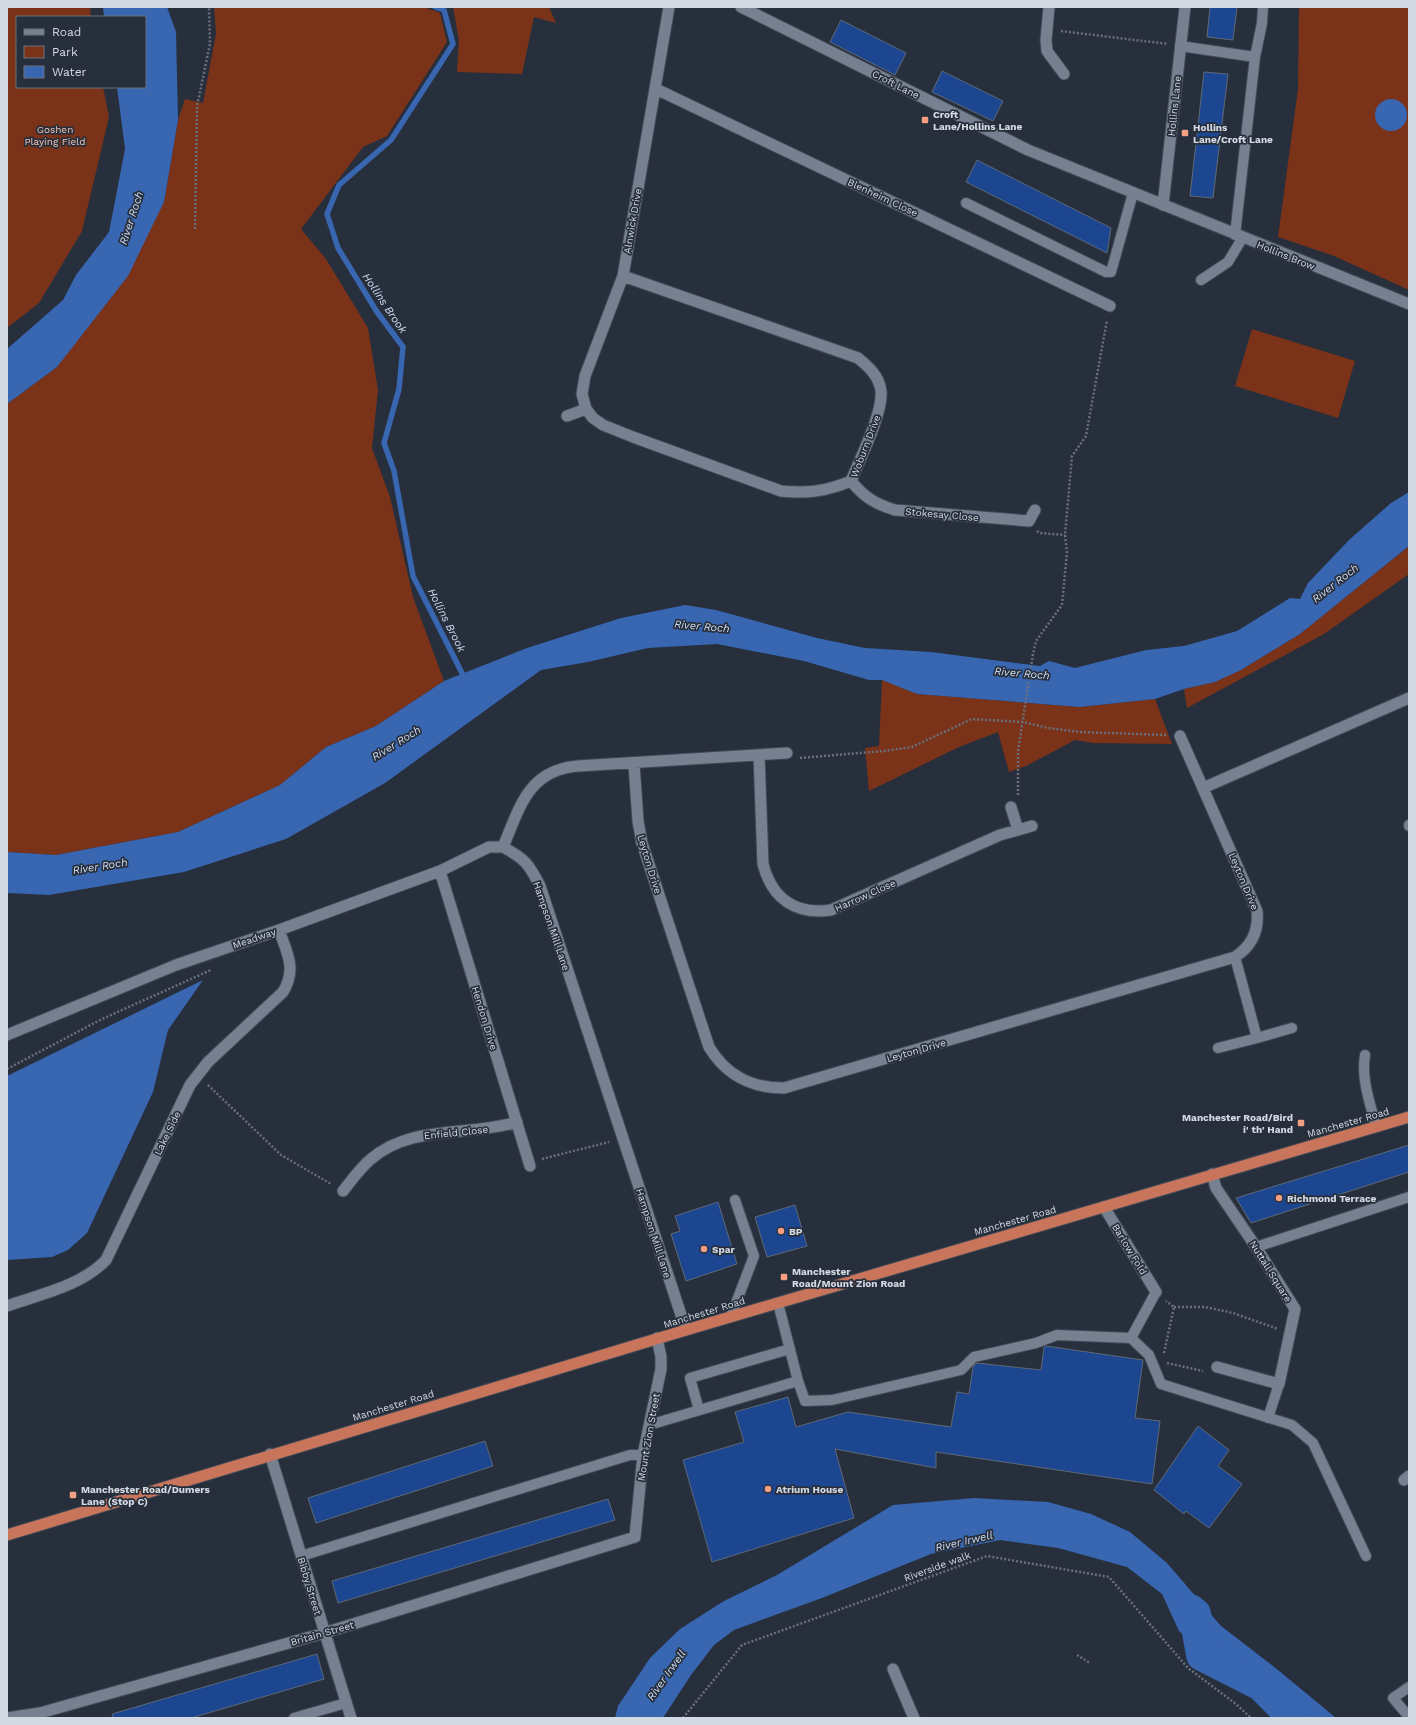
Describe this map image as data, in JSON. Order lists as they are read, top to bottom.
{
  "streets": {
    "highway": ["Manchester Road"],
    "street": [
      "Croft Lane",
      "Hollins Lane",
      "Blenheim Close",
      "Alnwick Drive",
      "Hollins Brow",
      "Woburn Drive",
      "Stokesay Close",
      "Leyton Drive",
      "Harrow Close",
      "Hampson Mill Lane",
      "Meadway",
      "Hendon Drive",
      "Enfield Close",
      "Lake Side",
      "Barlow Fold",
      "Nuttall Square",
      "Mount Zion Street",
      "Bibby Street",
      "Britain Street"
    ],
    "path": ["Riverside walk"]
  },
  "crossings": [
    ["Croft Lane", "Hollins Lane"],
    ["Croft Lane", "Hollins Brow"],
    ["Hollins Lane", "Hollins Brow"],
    ["Blenheim Close", "Alnwick Drive"],
    ["Alnwick Drive", "Woburn Drive"],
    ["Woburn Drive", "Stokesay Close"],
    ["Hampson Mill Lane", "Meadway"],
    ["Hampson Mill Lane", "Manchester Road"],
    ["Meadway", "Hendon Drive"],
    ["Meadway", "Lake Side"],
    ["Hendon Drive", "Enfield Close"],
    ["Manchester Road", "Barlow Fold"],
    ["Manchester Road", "Nuttall Square"],
    ["Manchester Road", "Mount Zion Street"],
    ["Manchester Road", "Bibby Street"],
    ["Mount Zion Street", "Britain Street"],
    ["Bibby Street", "Britain Street"]
  ],
  "water": ["River Roch", "Hollins Brook", "River Irwell"],
  "parks": ["Goshen Playing Field"],
  "places": {
    "transit": [
      "Croft Lane/Hollins Lane",
      "Hollins Lane/Croft Lane",
      "Manchester Road/Bird i' th' Hand",
      "Manchester Road/Mount Zion Road",
      "Manchester Road/Dumers Lane (Stop C)"
    ],
    "other": [
      "Richmond Terrace",
      "BP",
      "Spar",
      "Atrium House"
    ]
  },
  "legend": ["Road", "Park", "Water"]
}
